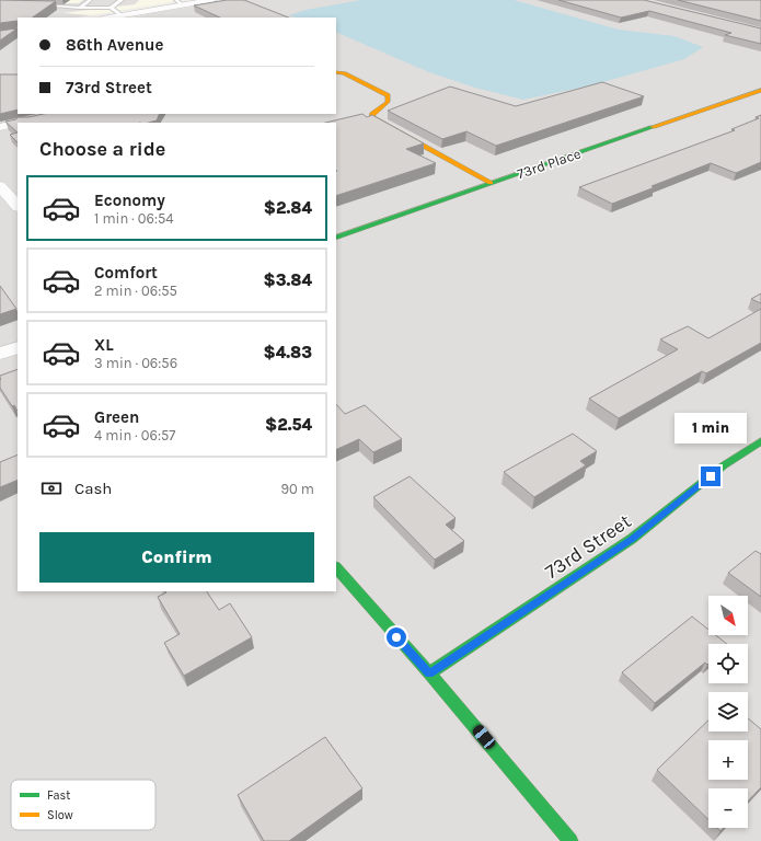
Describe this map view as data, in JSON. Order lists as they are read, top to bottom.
{
  "streets": {
    "street": ["73rd Place", "73rd Street"]
  },
  "legend": ["Fast", "Slow"],
  "north": "bottom right",
  "page": {
    "banner": ["86th Avenue", "73rd Street"],
    "heading": "Choose a ride",
    "list": [
      {
        "name": "Economy",
        "note": "1 min · 06:54",
        "value": "$2.84"
      },
      {
        "name": "Comfort",
        "note": "2 min · 06:55",
        "value": "$3.84"
      },
      {
        "name": "XL",
        "note": "3 min · 06:56",
        "value": "$4.83"
      },
      {
        "name": "Green",
        "note": "4 min · 06:57",
        "value": "$2.54"
      }
    ],
    "bubble": "1 min",
    "pay": ["Cash", "90 m"],
    "buttons": "Confirm",
    "map_buttons": ["+", "−"]
  }
}
